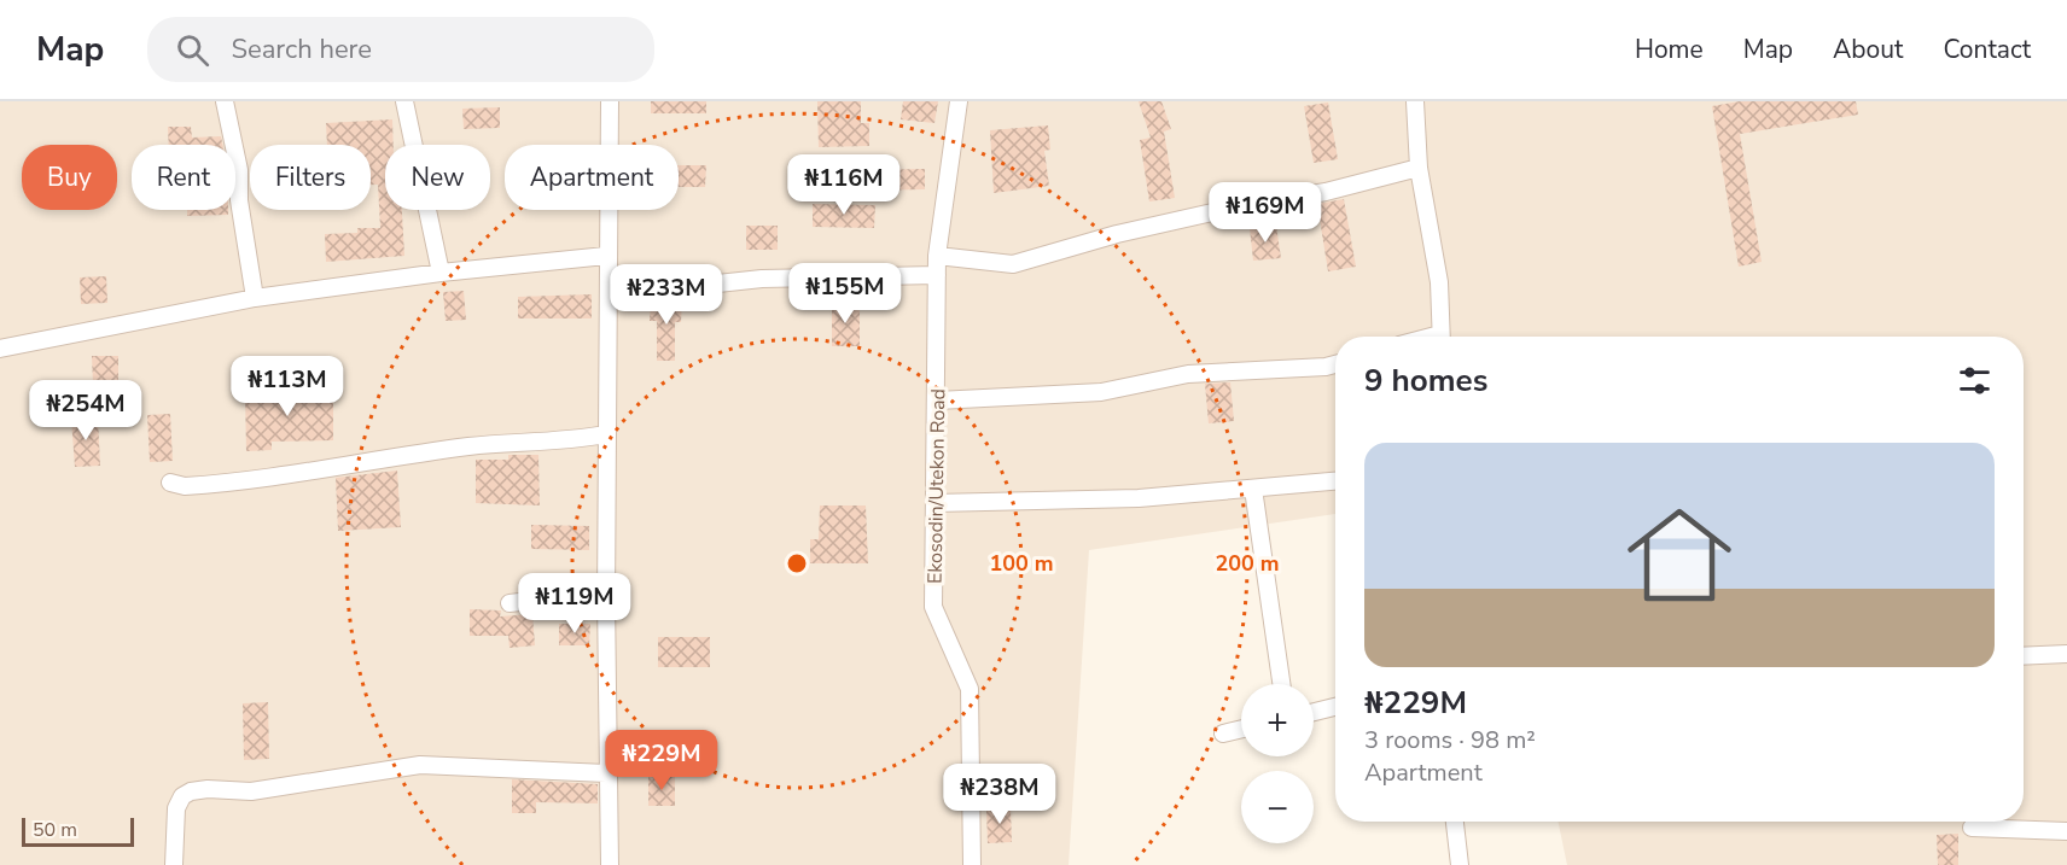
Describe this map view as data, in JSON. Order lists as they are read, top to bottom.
{
  "streets": {
    "street": ["Ekosodin/Utekon Road"]
  },
  "scale_bar": "50 m",
  "page": {
    "header": "Map",
    "search": "Search here",
    "nav": [
      "Home",
      "Map",
      "About",
      "Contact"
    ],
    "chip": [
      "Buy",
      "Rent",
      "Filters",
      "New",
      "Apartment"
    ],
    "price": [
      "₦116M",
      "₦169M",
      "₦155M",
      "₦233M",
      "₦113M",
      "₦254M",
      "₦119M",
      "₦229M",
      "₦238M"
    ],
    "heading": "9 homes",
    "list": [
      {
        "name": "₦229M",
        "note": "3 rooms · 98 m² · Apartment"
      }
    ],
    "map_buttons": ["+", "−"],
    "scale": "50 m"
  },
  "rings": ["100 m", "200 m"]
}
